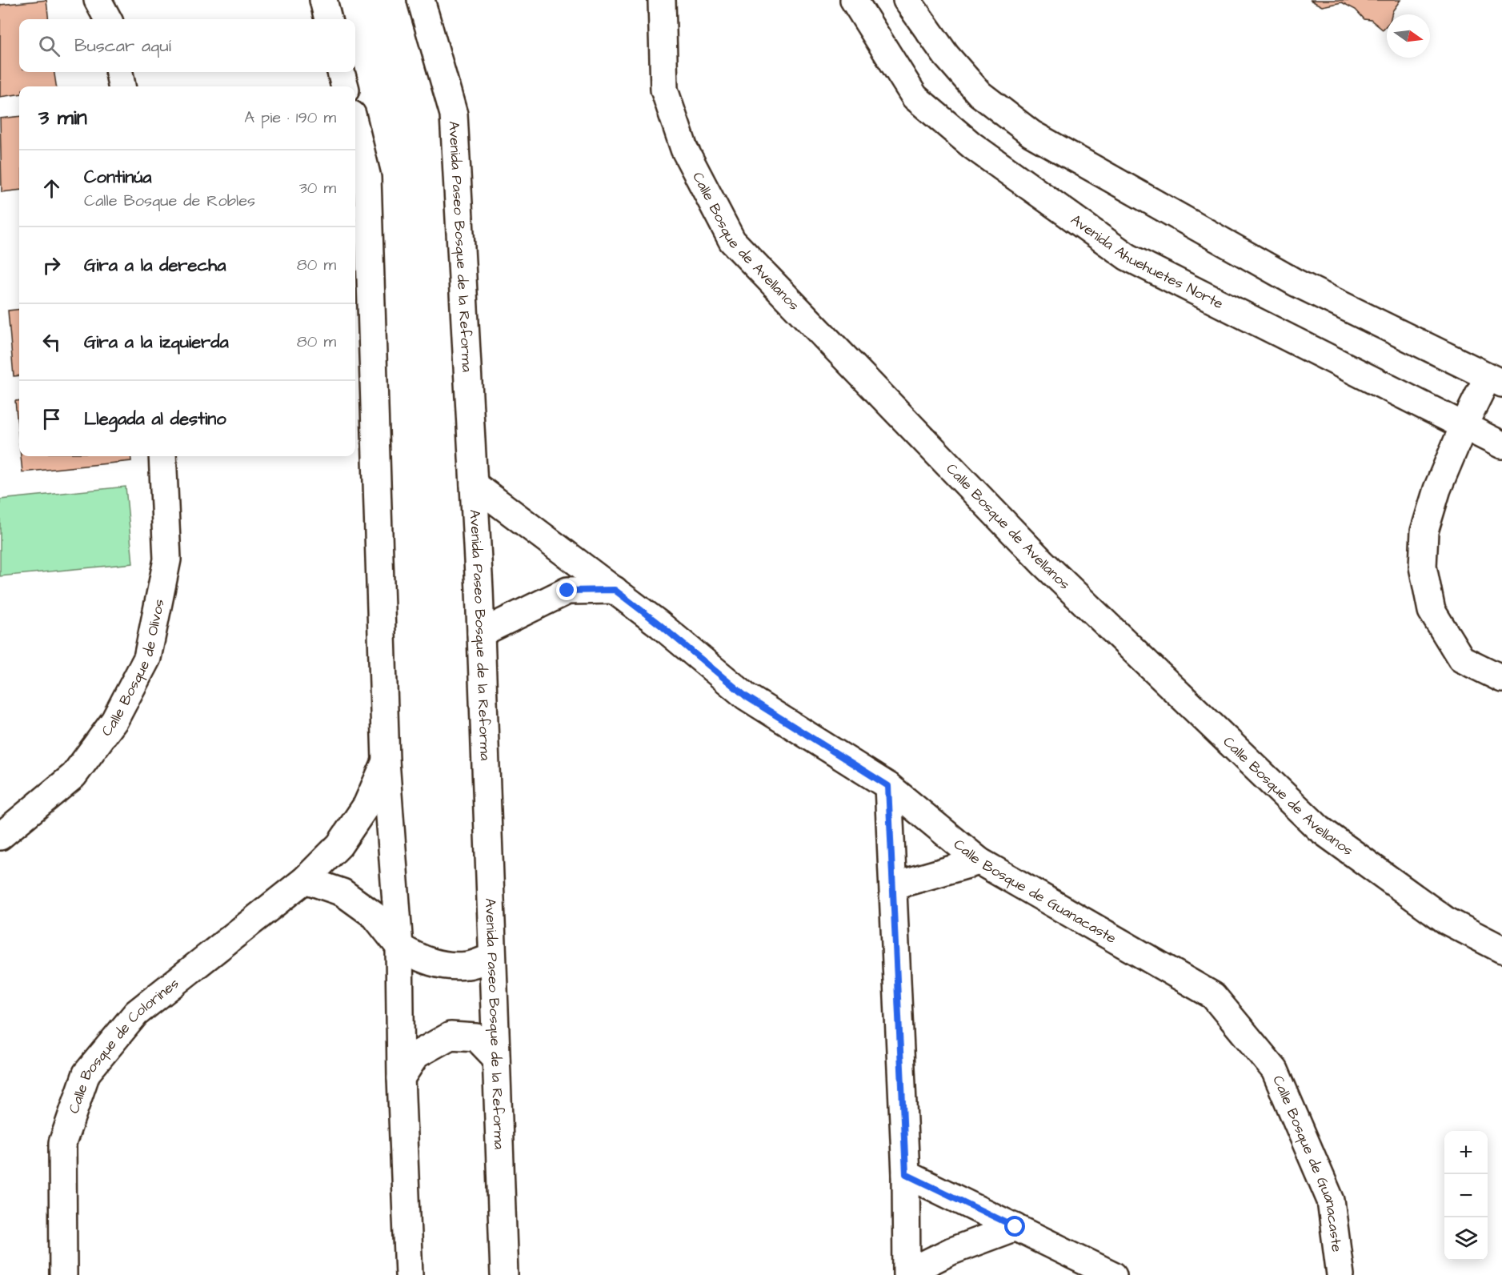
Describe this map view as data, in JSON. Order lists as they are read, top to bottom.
{
  "streets": {
    "street": [
      "Calle Bosque de Avellanos",
      "Avenida Paseo Bosque de la Reforma",
      "Avenida Ahuehuetes Norte",
      "Calle Bosque de Olivos",
      "Calle Bosque de Guanacaste",
      "Calle Bosque de Colorines"
    ]
  },
  "crossings": [
    ["Avenida Paseo Bosque de la Reforma", "Calle Bosque de Guanacaste"]
  ],
  "north": "right",
  "page": {
    "search": "Buscar aquí",
    "heading": ["3 min", "A pie · 190 m"],
    "list": [
      ["Continúa", "Calle Bosque de Robles", "30 m"],
      ["Gira a la derecha", "80 m"],
      ["Gira a la izquierda", "80 m"],
      "Llegada al destino"
    ],
    "map_buttons": ["+", "−"]
  }
}
